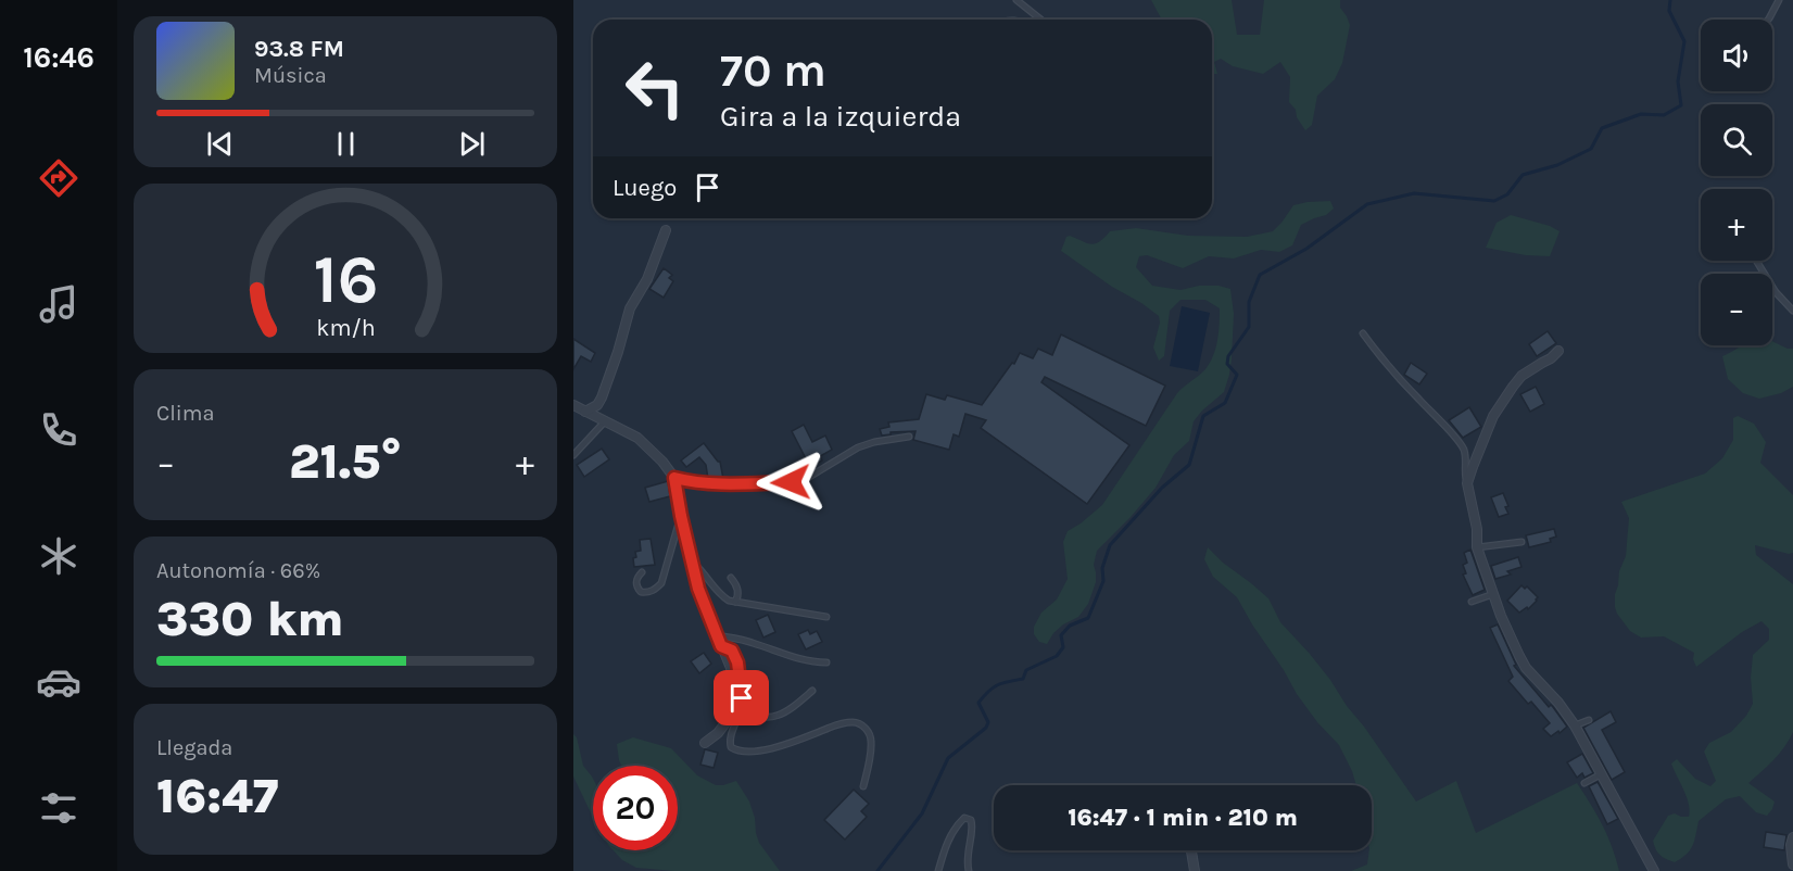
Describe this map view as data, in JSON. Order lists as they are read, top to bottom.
{
  "page": {
    "tabs": "16:46",
    "map_buttons": ["+", "−"],
    "turn": ["70 m", "Gira a la izquierda"],
    "song": ["93.8 FM", "Música"],
    "then": "Luego",
    "tile": [
      "Clima",
      ["Autonomía · 66%", "330 km"],
      ["Llegada", "16:47"]
    ],
    "heat": ["−", "21.5°", "+"],
    "limit": "20",
    "trip": "16:47 · 1 min · 210 m",
    "gauge": ["16", "km/h"]
  }
}
